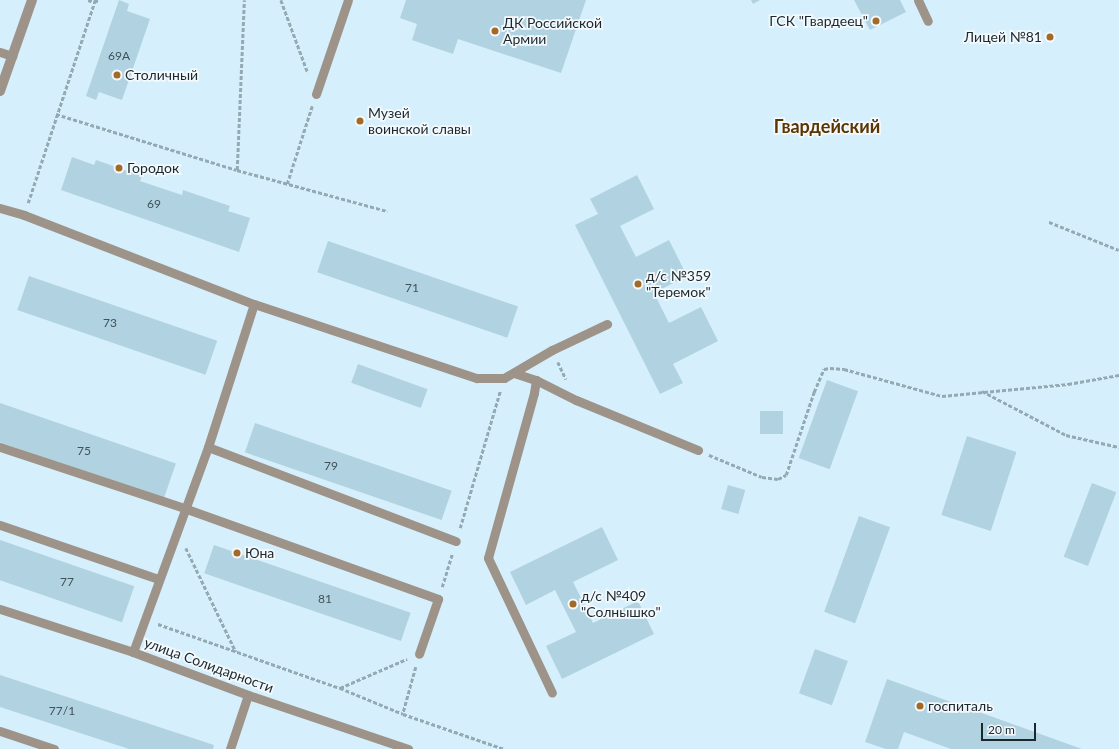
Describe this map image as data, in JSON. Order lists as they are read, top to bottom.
{
  "streets": {
    "lane": ["улица Солидарности"]
  },
  "districts": ["Гвардейский"],
  "places": [
    "ГСК \"Гвардеец\"",
    "ДК Российской Армии",
    "Лицей №81",
    "Столичный",
    "Музей воинской славы",
    "Городок",
    "д/с №359 \"Теремок\"",
    "Юна",
    "д/с №409 \"Солнышко\"",
    "госпиталь"
  ],
  "house_numbers": [
    "69А",
    "69",
    "71",
    "73",
    "75",
    "79",
    "77",
    "81",
    "77/1"
  ],
  "scale_bar": "20 m"
}
